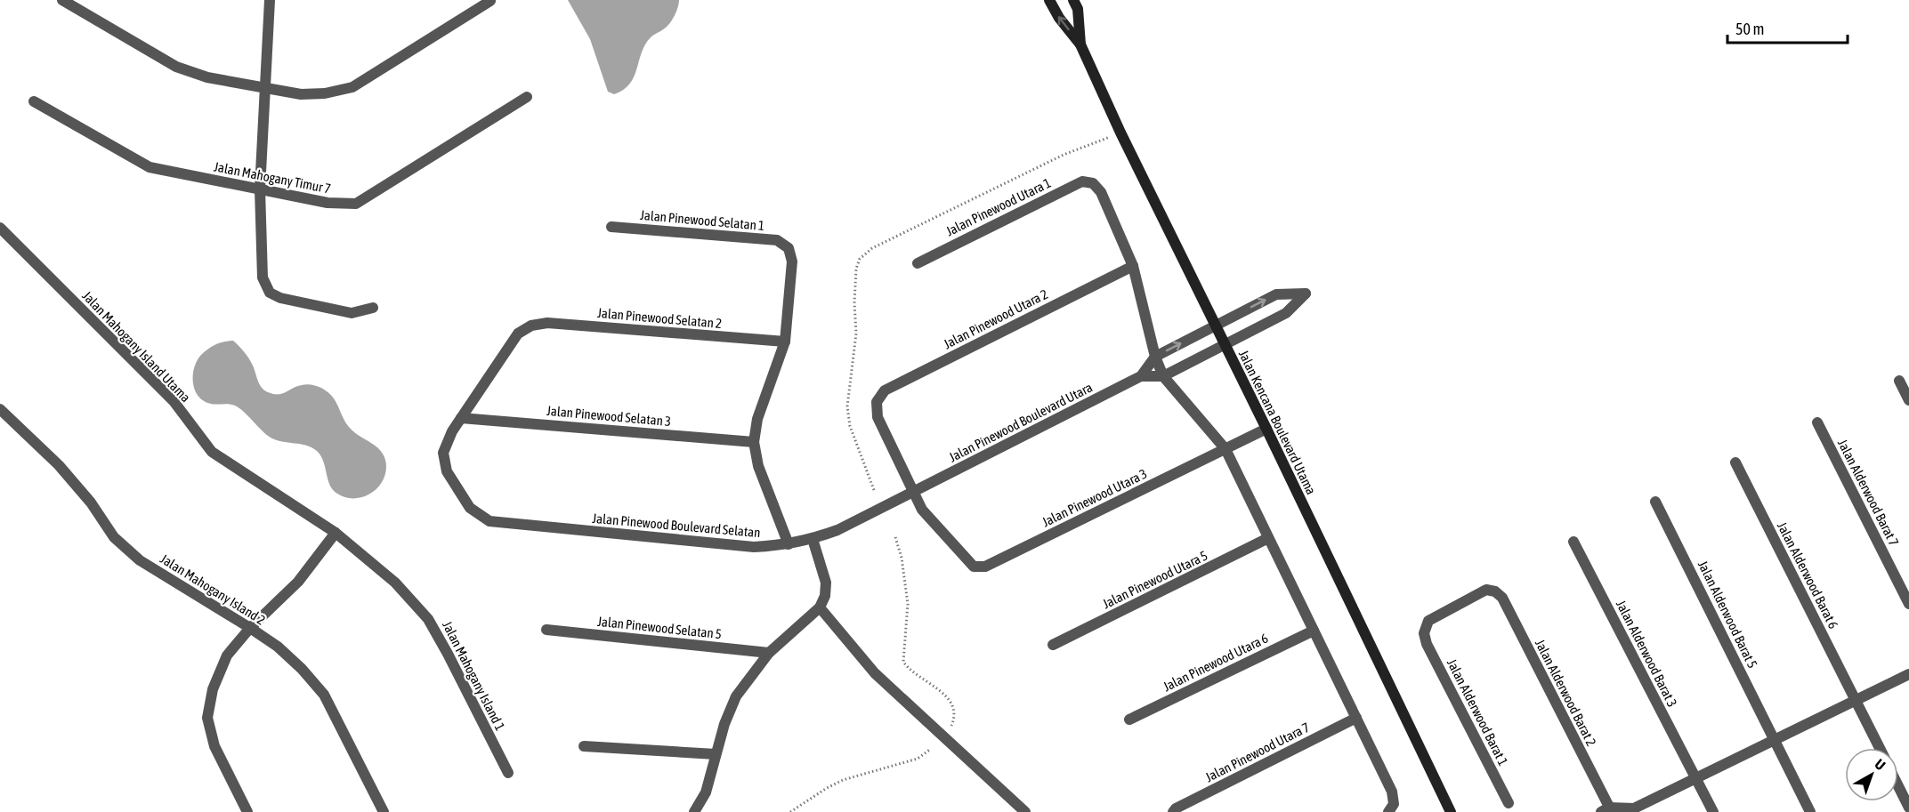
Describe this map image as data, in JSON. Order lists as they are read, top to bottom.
{
  "streets": {
    "street": [
      "Jalan Mahogany Timur 7",
      "Jalan Pinewood Utara 1",
      "Jalan Pinewood Selatan 1",
      "Jalan Pinewood Selatan 2",
      "Jalan Pinewood Utara 2",
      "Jalan Mahogany Island Utama",
      "Jalan Pinewood Selatan 3",
      "Jalan Pinewood Boulevard Utara",
      "Jalan Kencana Boulevard Utama",
      "Jalan Alderwood Barat 7",
      "Jalan Pinewood Utara 3",
      "Jalan Pinewood Boulevard Selatan",
      "Jalan Alderwood Barat 6",
      "Jalan Pinewood Utara 5",
      "Jalan Mahogany Island 2",
      "Jalan Alderwood Barat 5",
      "Jalan Pinewood Selatan 5",
      "Jalan Alderwood Barat 3",
      "Jalan Pinewood Utara 6",
      "Jalan Mahogany Island 1",
      "Jalan Alderwood Barat 2",
      "Jalan Alderwood Barat 1",
      "Jalan Pinewood Utara 7"
    ]
  },
  "crossings": [
    ["Jalan Pinewood Utara 1", "Jalan Pinewood Utara 2"],
    ["Jalan Pinewood Selatan 1", "Jalan Pinewood Selatan 2"],
    ["Jalan Pinewood Selatan 2", "Jalan Pinewood Selatan 3"],
    ["Jalan Pinewood Selatan 2", "Jalan Pinewood Boulevard Selatan"],
    ["Jalan Pinewood Utara 2", "Jalan Pinewood Boulevard Utara"],
    ["Jalan Pinewood Utara 2", "Jalan Pinewood Utara 3"],
    ["Jalan Pinewood Utara 2", "Jalan Pinewood Boulevard Selatan"],
    ["Jalan Mahogany Island Utama", "Jalan Mahogany Island 1"],
    ["Jalan Pinewood Selatan 3", "Jalan Pinewood Boulevard Selatan"],
    ["Jalan Pinewood Boulevard Utara", "Jalan Kencana Boulevard Utama"],
    ["Jalan Pinewood Boulevard Utara", "Jalan Pinewood Utara 3"],
    ["Jalan Pinewood Boulevard Utara", "Jalan Pinewood Boulevard Selatan"],
    ["Jalan Kencana Boulevard Utama", "Jalan Pinewood Utara 3"],
    ["Jalan Pinewood Utara 3", "Jalan Pinewood Boulevard Selatan"],
    ["Jalan Alderwood Barat 2", "Jalan Alderwood Barat 1"]
  ],
  "scale_bar": "50 m",
  "north": "top right"
}
